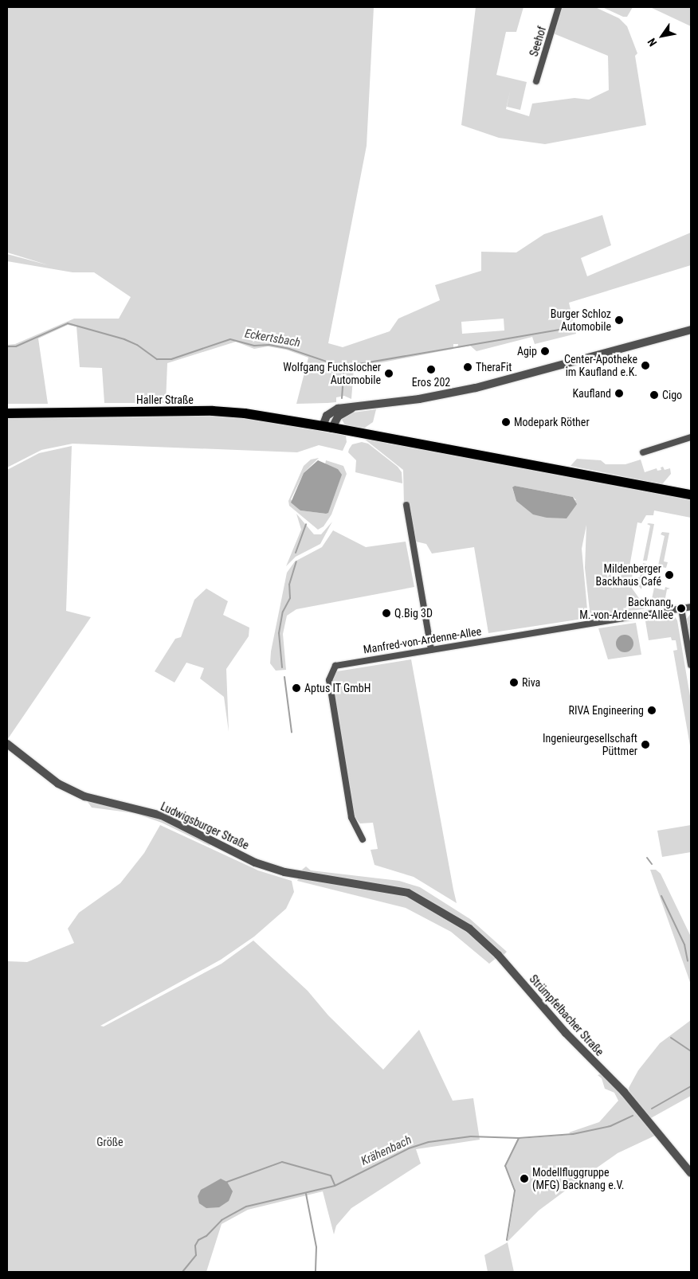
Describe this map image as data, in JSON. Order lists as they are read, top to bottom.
{
  "streets": {
    "main road": ["Haller Straße"],
    "street": [
      "Seehof",
      "Manfred-von-Ardenne-Allee",
      "Ludwigsburger Straße",
      "Strümpfelbacher Straße"
    ]
  },
  "crossings": [
    ["Ludwigsburger Straße", "Strümpfelbacher Straße"]
  ],
  "water": ["Eckertsbach", "Krähenbach"],
  "parks": ["Größe"],
  "places": [
    "Burger Schloz Automobile",
    "Agip",
    "Center-Apotheke im Kaufland e.K.",
    "TheraFit",
    "Eros 202",
    "Wolfgang Fuchslocher Automobile",
    "Kaufland",
    "Cigo",
    "Modepark Röther",
    "Mildenberger Backhaus Café",
    "Backnang, M.-von-Ardenne-Allee",
    "Q.Big 3D",
    "Riva",
    "Aptus IT GmbH",
    "RIVA Engineering",
    "Ingenieurgesellschaft Püttmer",
    "Modellfluggruppe (MFG) Backnang e.V."
  ],
  "north": "bottom left"
}
